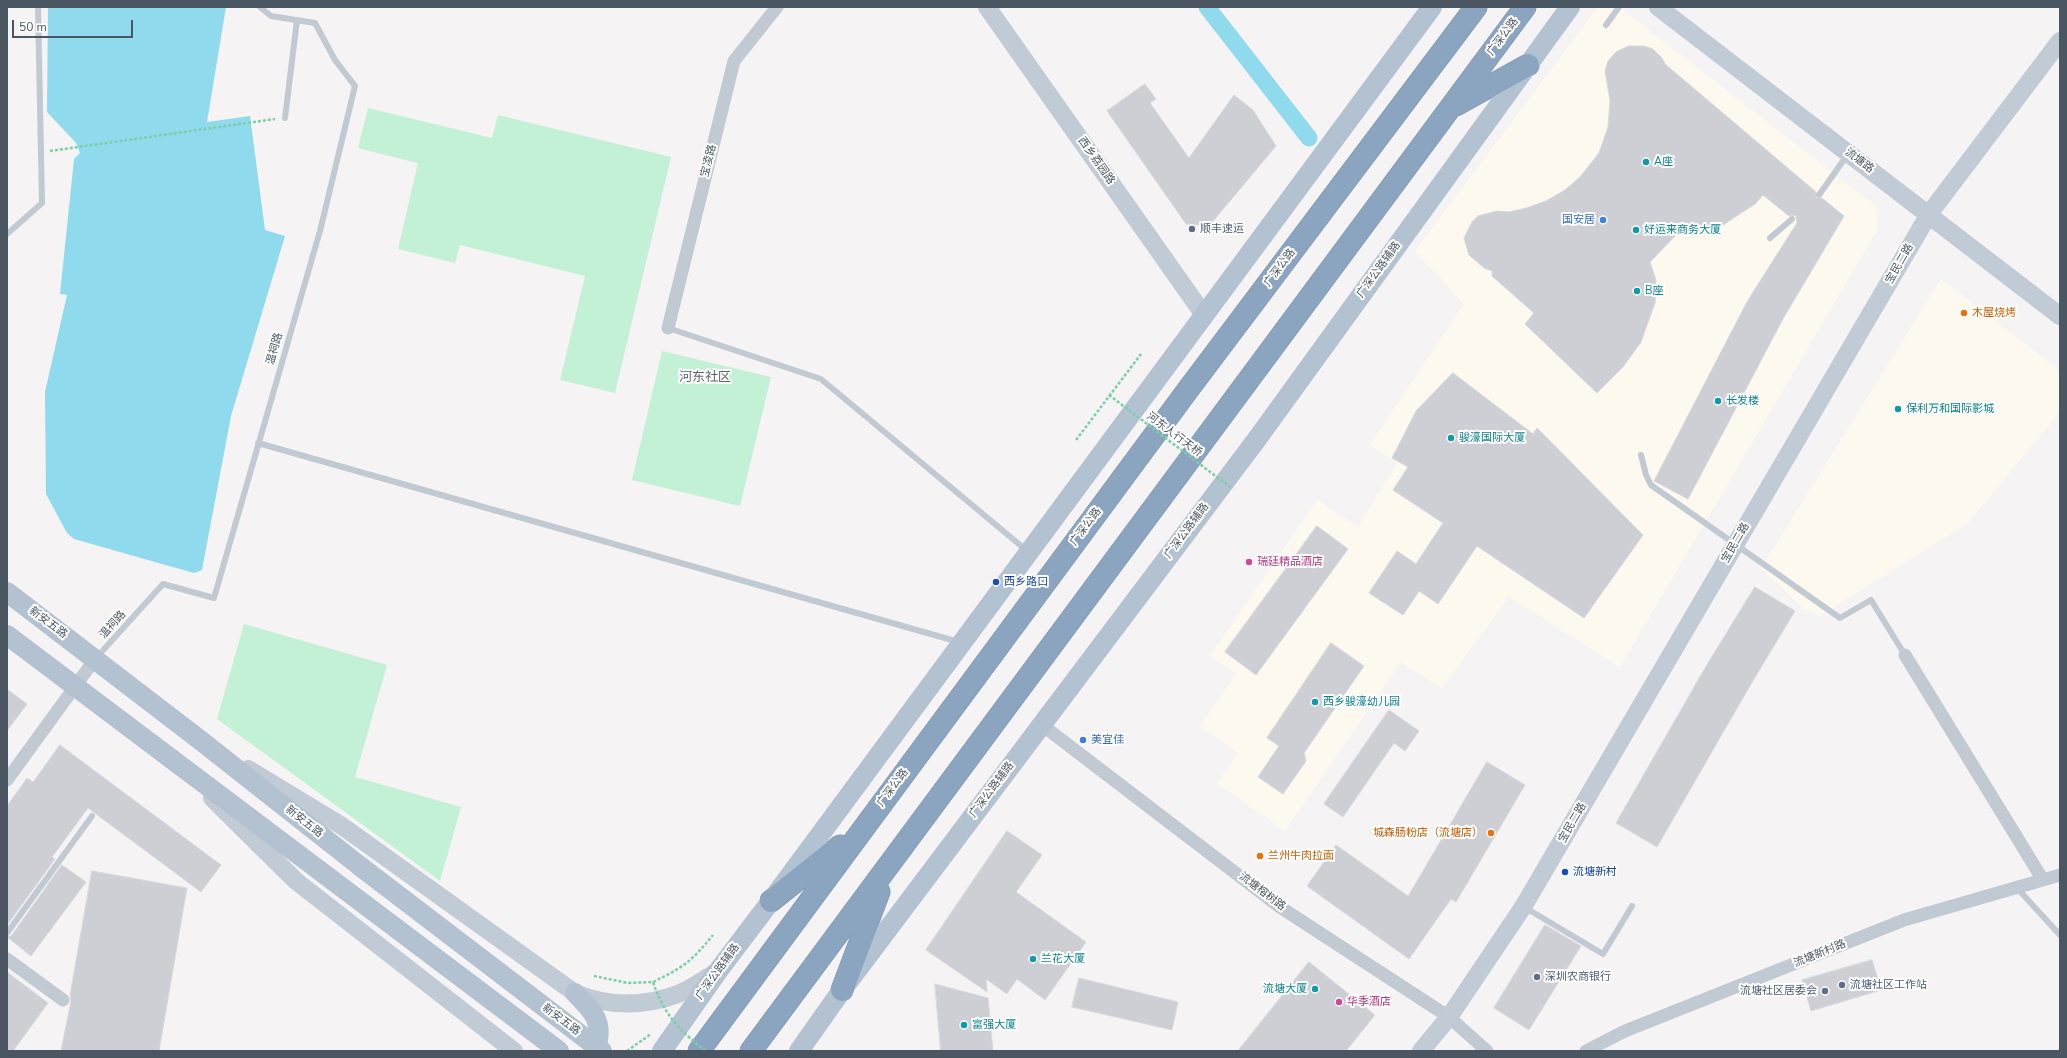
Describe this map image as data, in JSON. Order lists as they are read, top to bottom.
{
  "streets": {
    "highway": ["广深公路"],
    "main road": ["广深公路辅路", "新安五路"],
    "street": [
      "宝凌路",
      "西乡荔园路",
      "流塘路",
      "宝民二路",
      "流塘榕树路",
      "流塘新村路"
    ],
    "lane": ["温祠路"],
    "path": ["河东人行天桥"]
  },
  "crossings": [
    ["西乡荔园路", "广深公路辅路"],
    ["流塘路", "宝民二路"],
    ["宝民二路", "流塘榕树路"],
    ["广深公路辅路", "流塘榕树路"],
    ["温祠路", "新安五路"]
  ],
  "districts": ["河东社区"],
  "places": [
    "A座",
    "国安居",
    "顺丰速运",
    "好运来商务大厦",
    "B座",
    "木屋烧烤",
    "长发楼",
    "保利万和国际影城",
    "骏濠国际大厦",
    "瑞廷精品酒店",
    "西乡路口",
    "西乡骏濠幼儿园",
    "美宜佳",
    "城森肠粉店（流塘店）",
    "兰州牛肉拉面",
    "流塘新村",
    "兰花大厦",
    "深圳农商银行",
    "流塘社区工作站",
    "流塘大厦",
    "流塘社区居委会",
    "华季酒店",
    "富强大厦"
  ],
  "scale_bar": "50 m"
}
